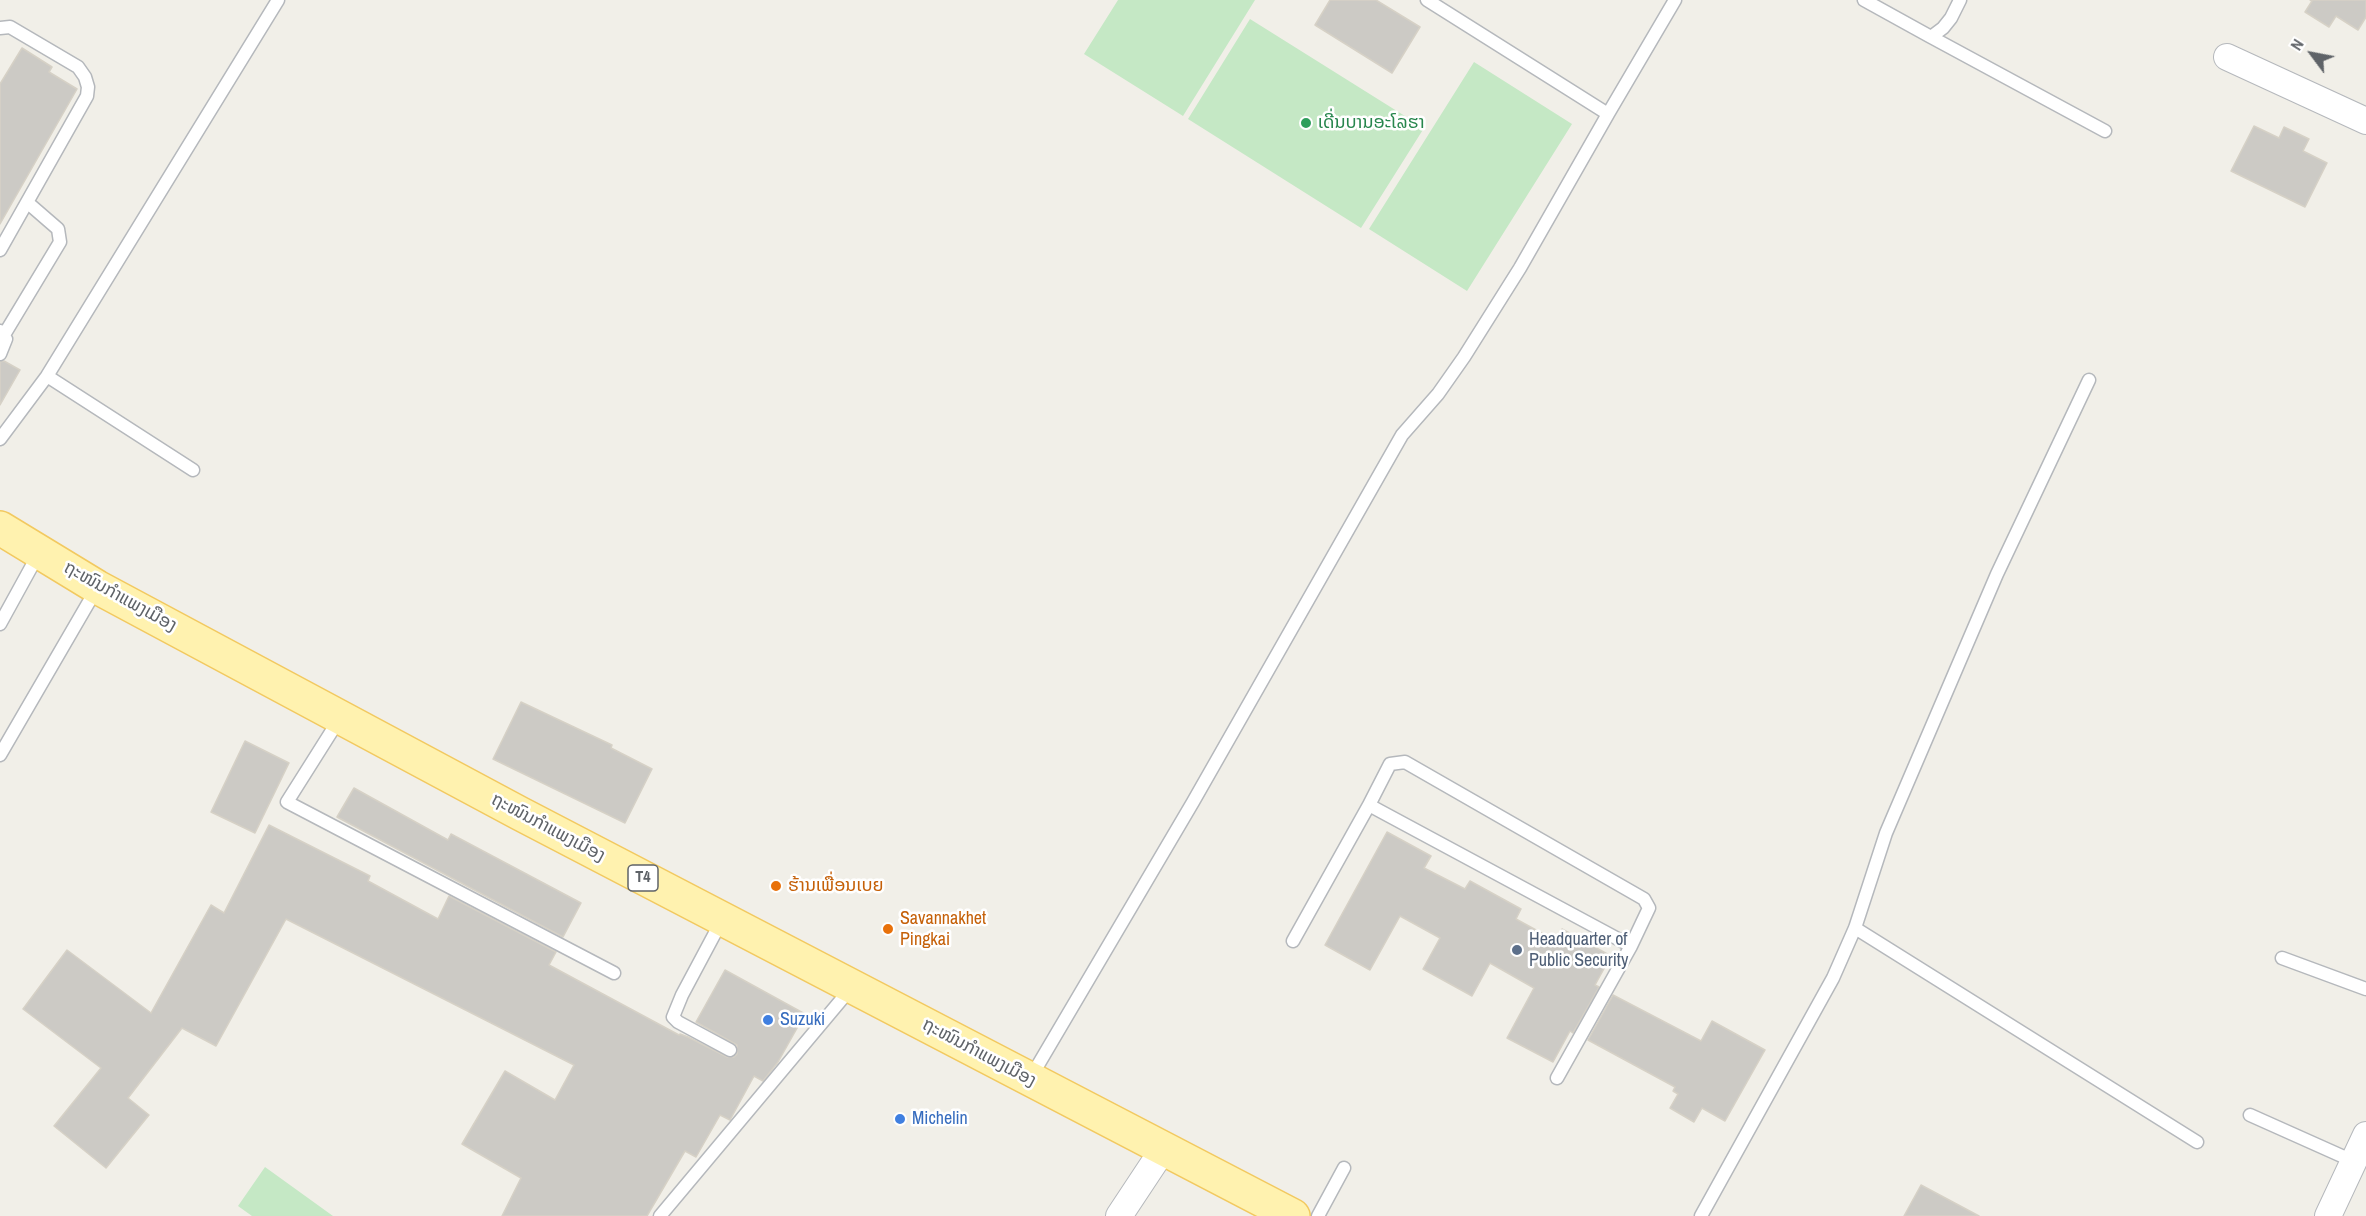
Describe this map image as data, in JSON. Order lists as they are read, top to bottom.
{
  "streets": {
    "main road": ["ຖະໜົນກຳແພງເມືອງ", "T4"]
  },
  "places": [
    "ເດີ່ນບານອະໂລຮາ",
    "ຮ້ານເພື່ອນເບຍ",
    "Savannakhet Pingkai",
    "Headquarter of Public Security",
    "Suzuki",
    "Michelin"
  ],
  "north": "top left"
}
